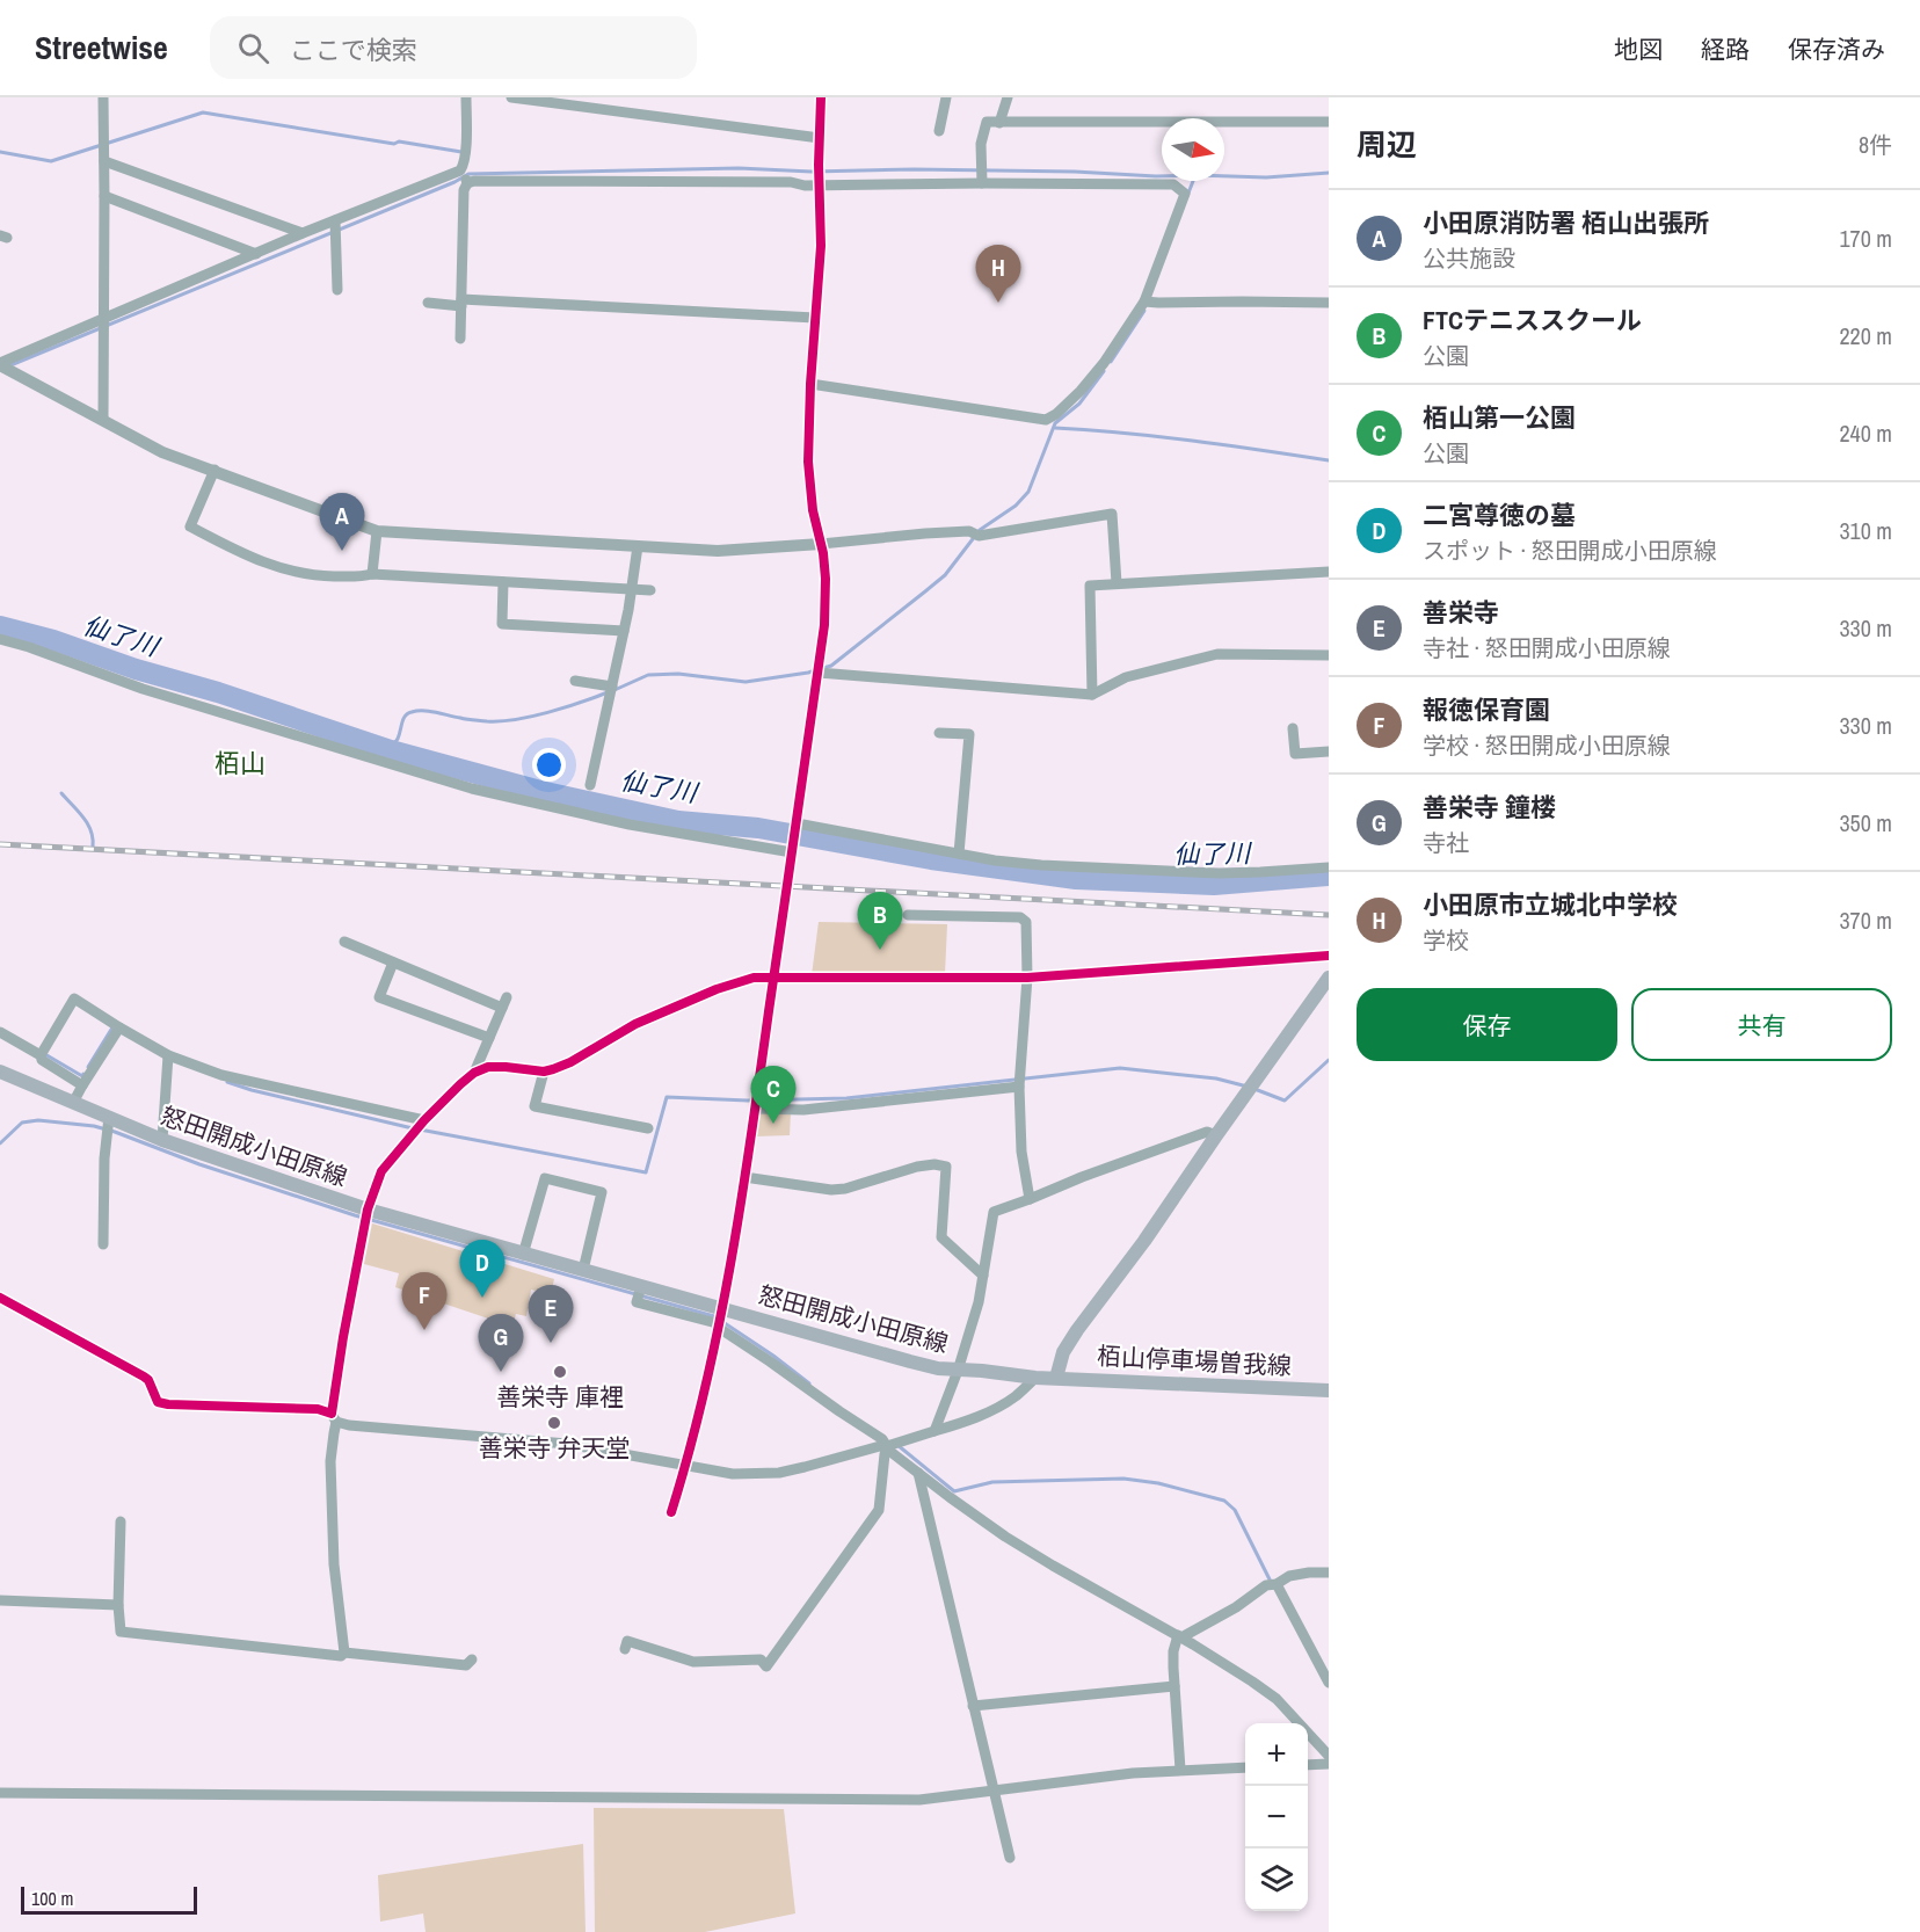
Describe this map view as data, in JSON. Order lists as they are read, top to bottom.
{
  "streets": {
    "main road": ["怒田開成小田原線", "栢山停車場曽我線"]
  },
  "crossings": [
    ["怒田開成小田原線", "栢山停車場曽我線"]
  ],
  "districts": ["栢山"],
  "water": ["仙了川"],
  "places": ["善栄寺 庫裡", "善栄寺 弁天堂"],
  "scale_bar": "100 m",
  "north": "right",
  "page": {
    "header": "Streetwise",
    "search": "ここで検索",
    "nav": ["地図", "経路", "保存済み"],
    "heading": ["周辺", "8件"],
    "list": [
      {
        "mark": "A",
        "name": "小田原消防署 栢山出張所",
        "note": "公共施設",
        "value": "170 m"
      },
      {
        "mark": "B",
        "name": "FTCテニススクール",
        "note": "公園",
        "value": "220 m"
      },
      {
        "mark": "C",
        "name": "栢山第一公園",
        "note": "公園",
        "value": "240 m"
      },
      {
        "mark": "D",
        "name": "二宮尊徳の墓",
        "note": "スポット · 怒田開成小田原線",
        "value": "310 m"
      },
      {
        "mark": "E",
        "name": "善栄寺",
        "note": "寺社 · 怒田開成小田原線",
        "value": "330 m"
      },
      {
        "mark": "F",
        "name": "報徳保育園",
        "note": "学校 · 怒田開成小田原線",
        "value": "330 m"
      },
      {
        "mark": "G",
        "name": "善栄寺 鐘楼",
        "note": "寺社",
        "value": "350 m"
      },
      {
        "mark": "H",
        "name": "小田原市立城北中学校",
        "note": "学校",
        "value": "370 m"
      }
    ],
    "pins": [
      "H",
      "A",
      "B",
      "C",
      "D",
      "F",
      "E",
      "G"
    ],
    "buttons": ["保存", "共有"],
    "map_buttons": ["+", "−"],
    "scale": "100 m"
  }
}
